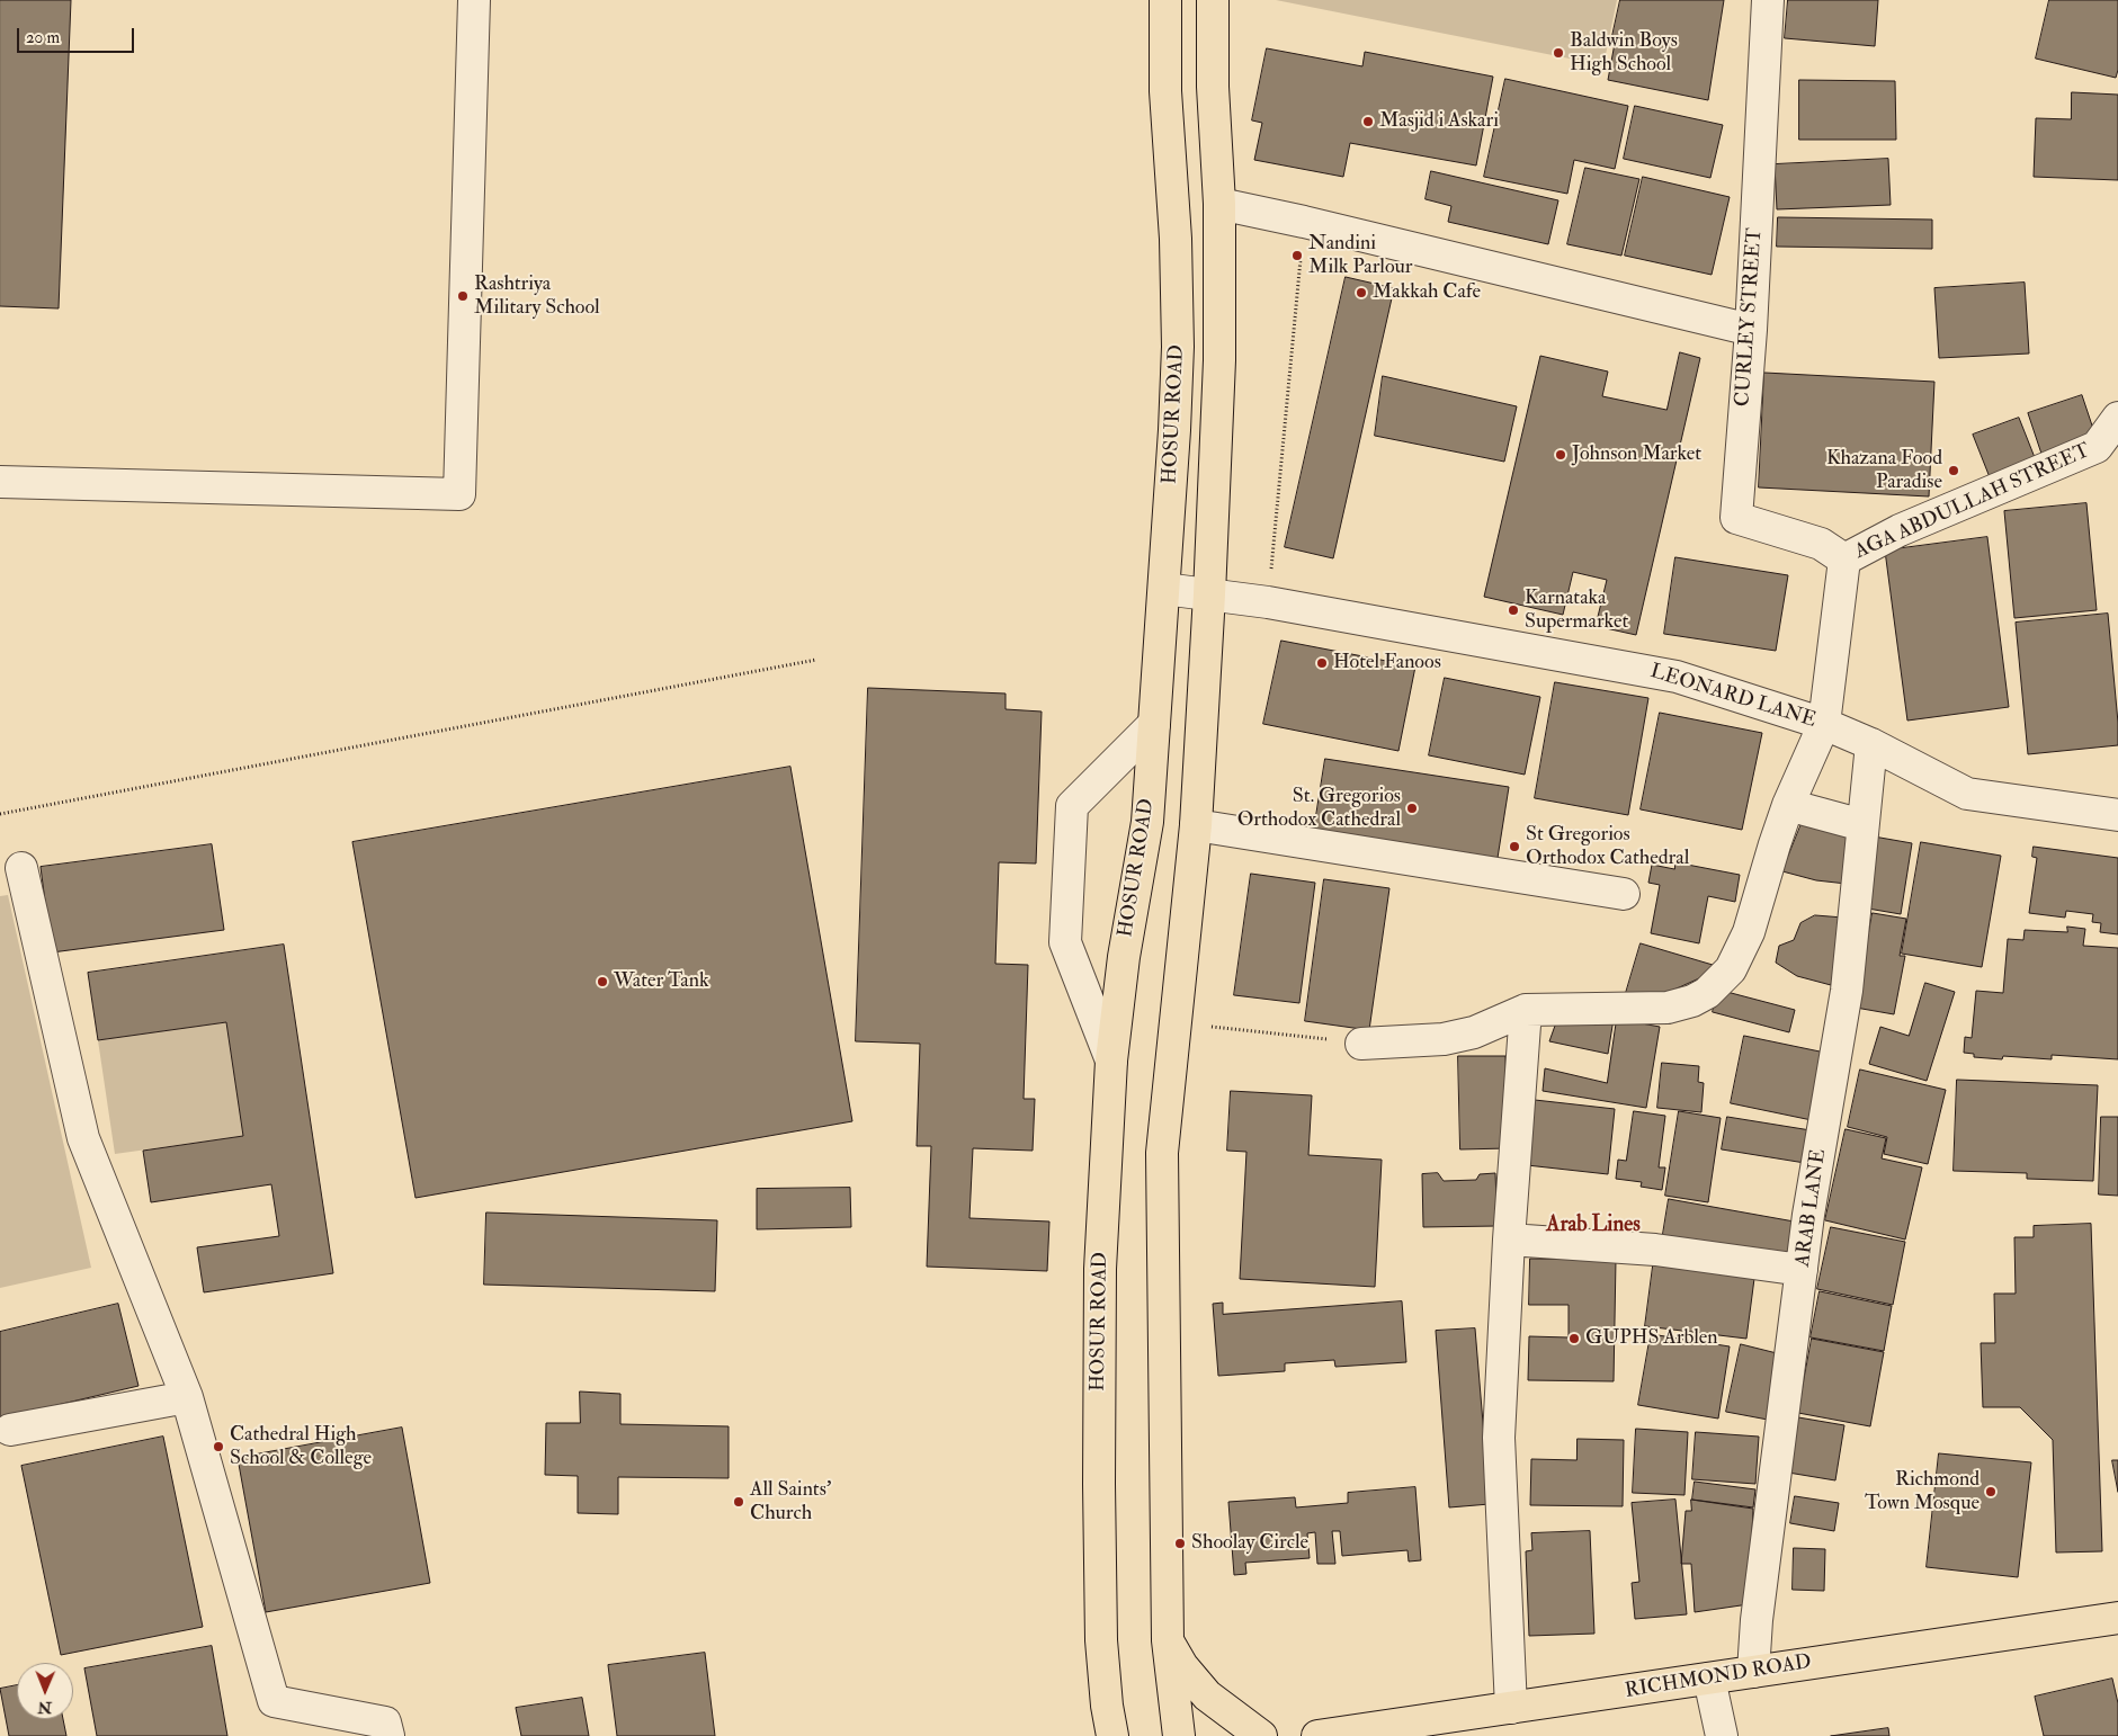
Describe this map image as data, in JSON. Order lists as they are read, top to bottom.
{
  "streets": {
    "main road": ["HOSUR ROAD", "RICHMOND ROAD"],
    "street": [
      "CURLEY STREET",
      "AGA ABDULLAH STREET",
      "LEONARD LANE",
      "ARAB LANE"
    ]
  },
  "crossings": [
    ["CURLEY STREET", "AGA ABDULLAH STREET"],
    ["AGA ABDULLAH STREET", "LEONARD LANE"],
    ["LEONARD LANE", "ARAB LANE"],
    ["ARAB LANE", "RICHMOND ROAD"]
  ],
  "districts": ["Arab Lines"],
  "places": [
    "Baldwin Boys High School",
    "Masjid i Askari",
    "Nandini Milk Parlour",
    "Makkah Cafe",
    "Rashtriya Military School",
    "Johnson Market",
    "Khazana Food Paradise",
    "Karnataka Supermarket",
    "Hotel Fanoos",
    "St. Gregorios Orthodox Cathedral",
    "St Gregorios Orthodox Cathedral",
    "Water Tank",
    "GUPHS Arblen",
    "Cathedral High School & College",
    "Richmond Town Mosque",
    "All Saints' Church",
    "Shoolay Circle"
  ],
  "scale_bar": "20 m",
  "north": "bottom"
}
